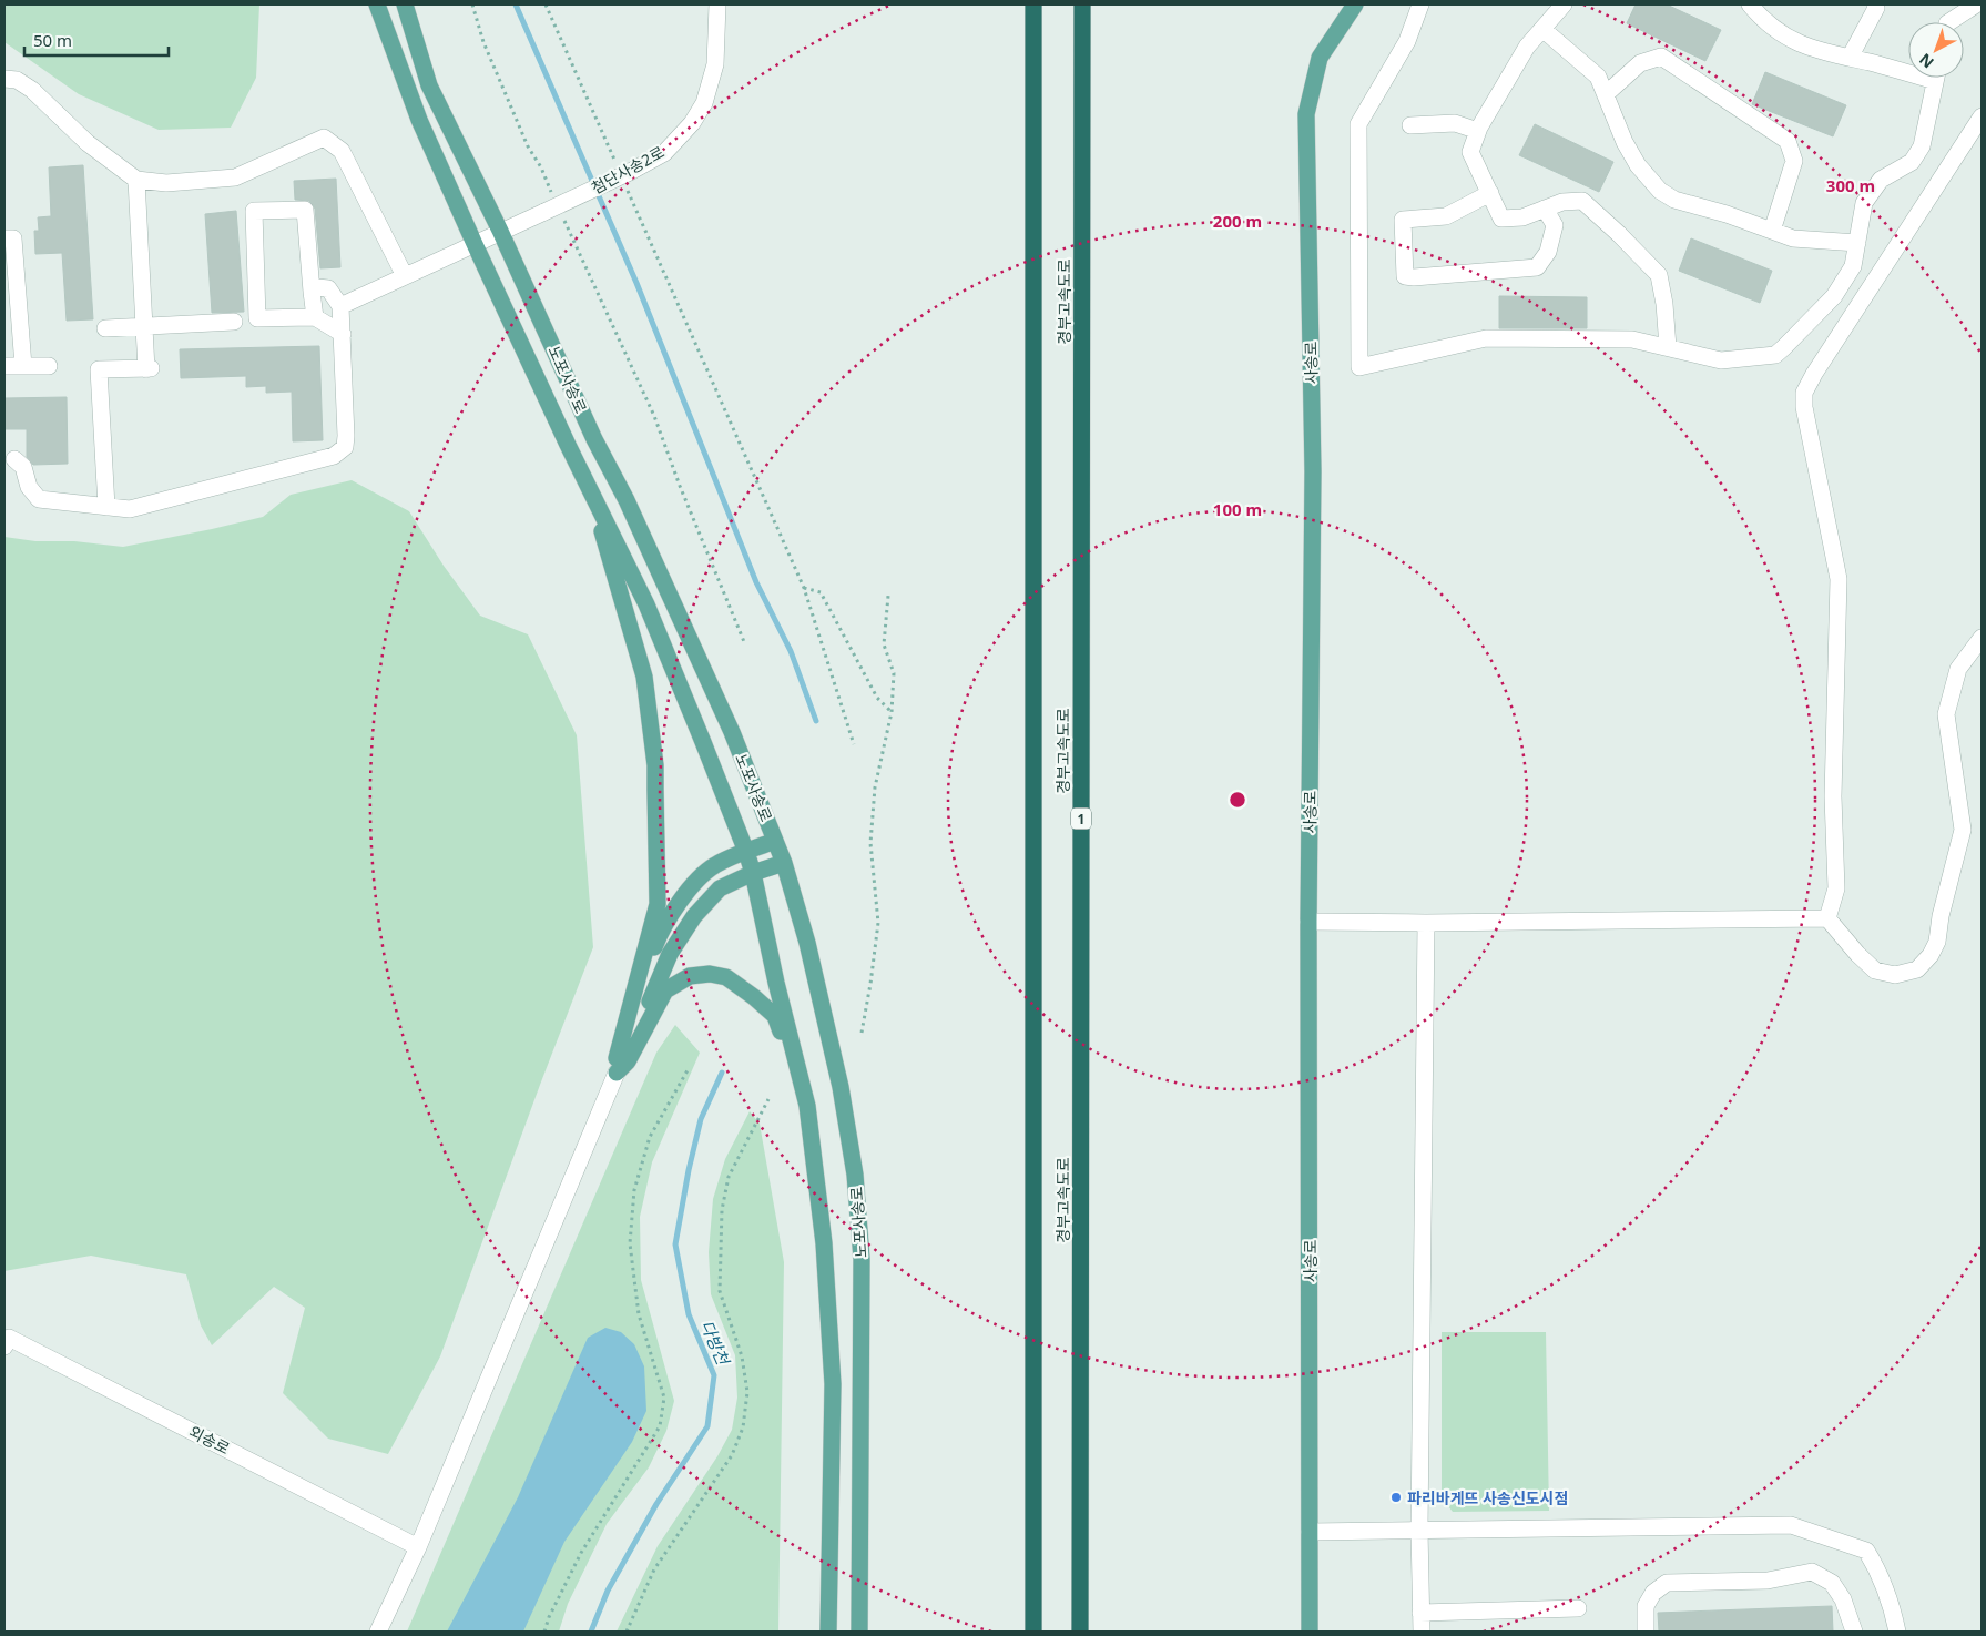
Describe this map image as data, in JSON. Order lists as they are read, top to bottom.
{
  "streets": {
    "highway": ["경부고속도로", "1"],
    "main road": ["사송로", "노포사송로"],
    "street": ["첨단사송2로", "외송로"]
  },
  "crossings": [
    ["첨단사송2로", "노포사송로"]
  ],
  "water": ["다방천"],
  "places": ["파리바게뜨 사송신도시점"],
  "scale_bar": "50 m",
  "north": "bottom left",
  "rings": ["300 m", "200 m", "100 m"]
}
